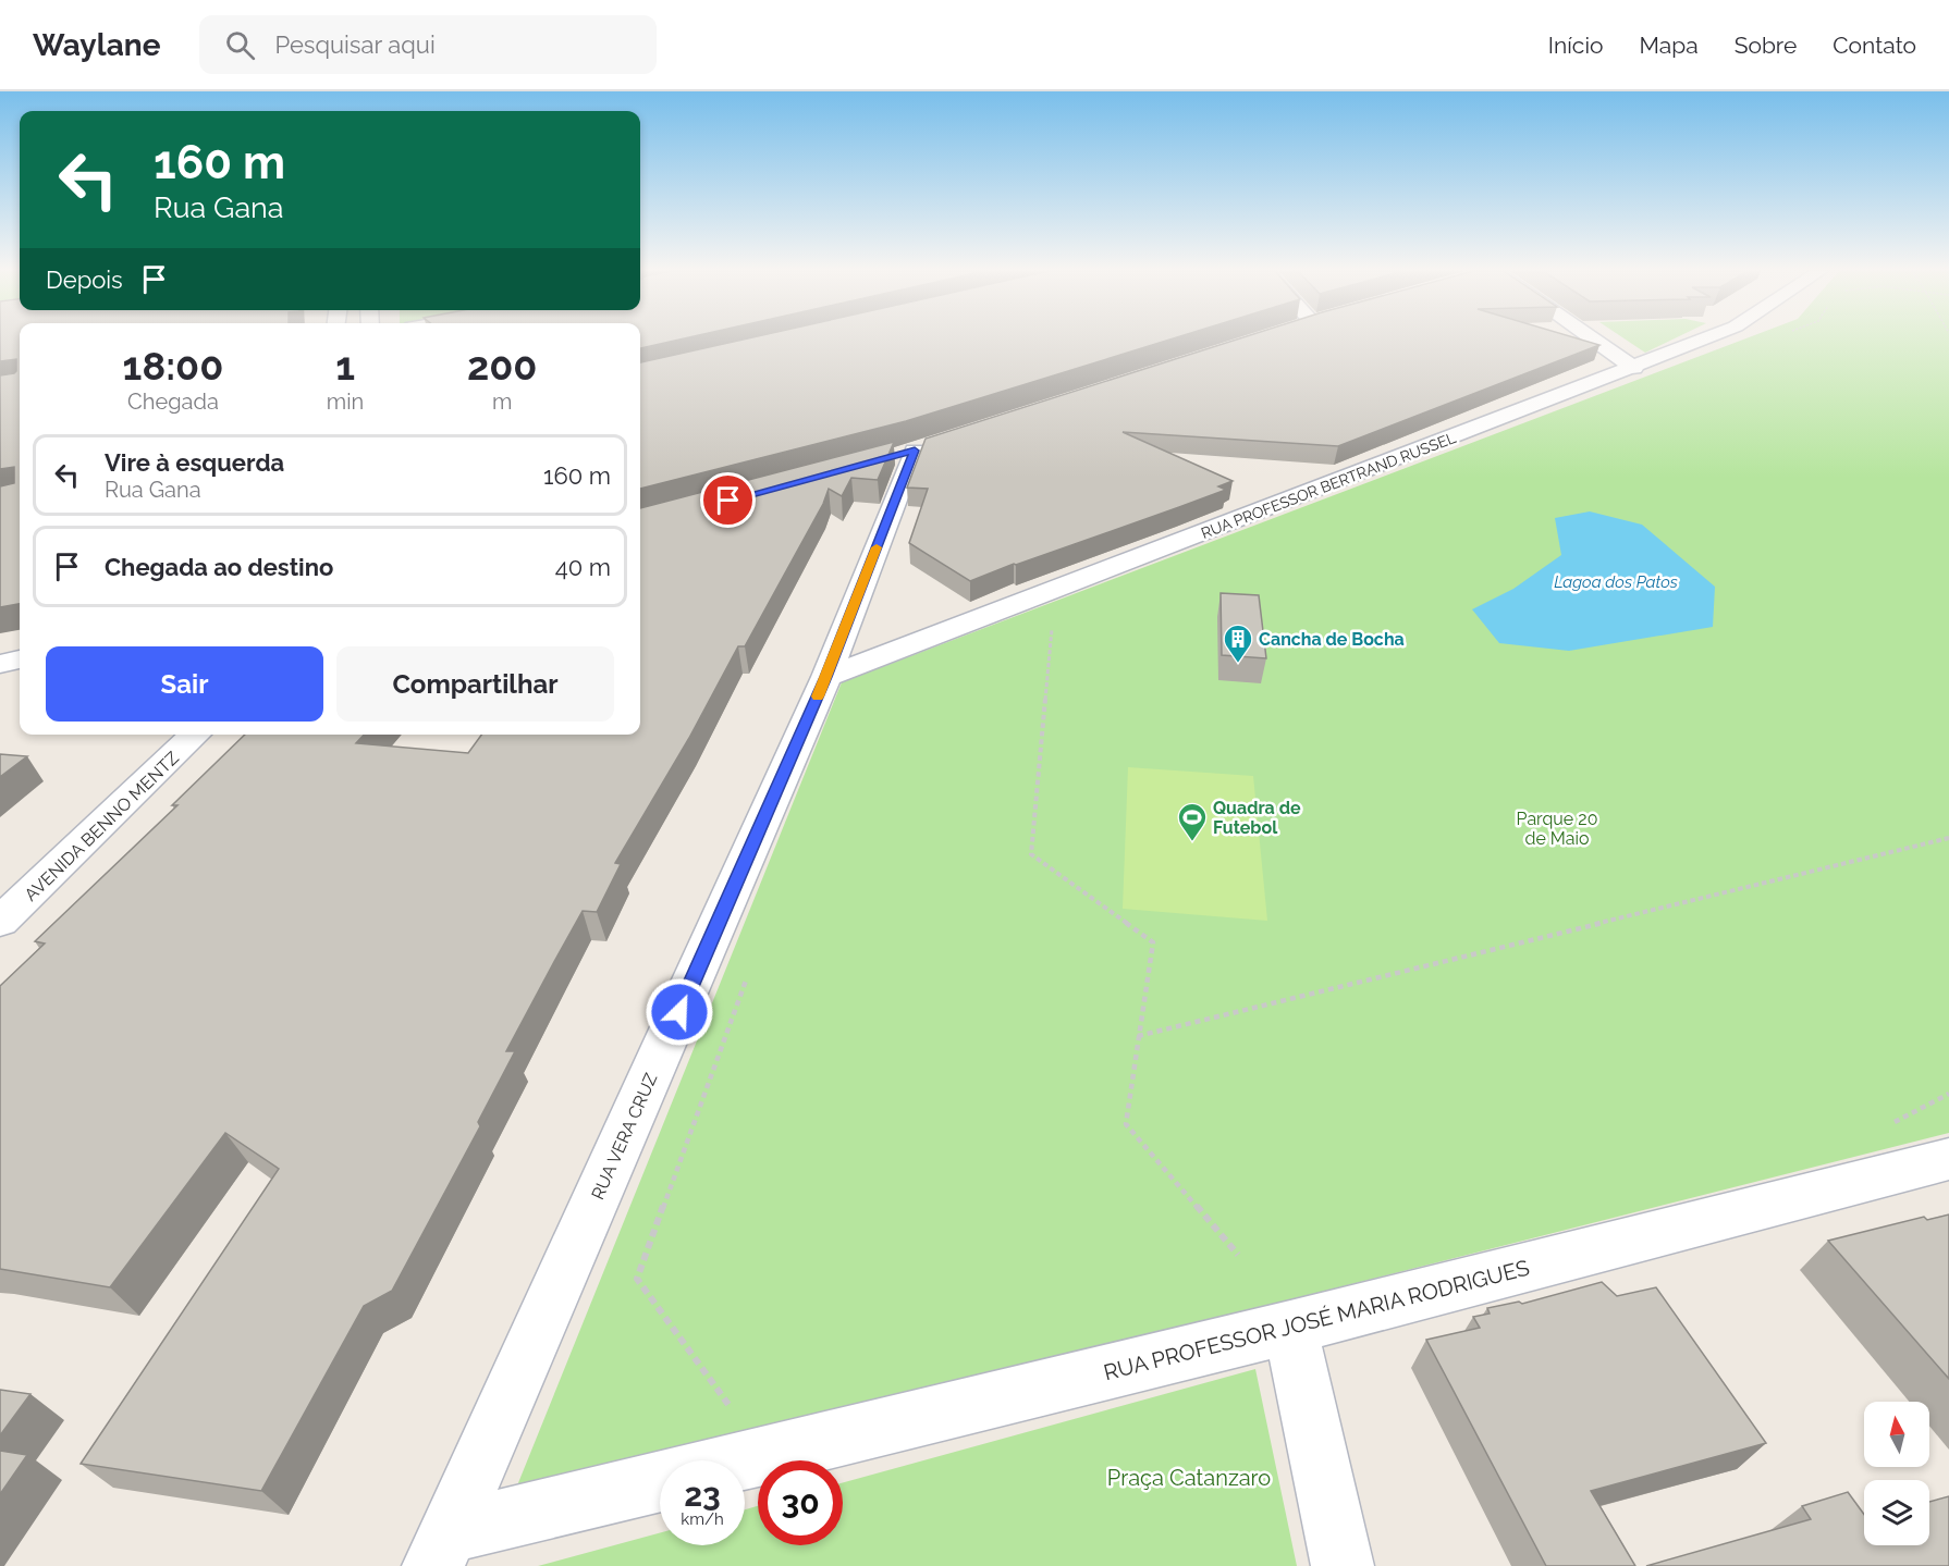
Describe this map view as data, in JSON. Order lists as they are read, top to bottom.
{
  "streets": {
    "street": [
      "RUA PROFESSOR BERTRAND RUSSEL",
      "AVENIDA BENNO MENTZ",
      "RUA VERA CRUZ",
      "RUA PROFESSOR JOSÉ MARIA RODRIGUES"
    ]
  },
  "crossings": [
    ["RUA PROFESSOR BERTRAND RUSSEL", "RUA VERA CRUZ"]
  ],
  "water": ["Lagoa dos Patos"],
  "parks": ["Parque 20 de Maio", "Praça Catanzaro"],
  "places": {
    "building": ["Cancha de Bocha"],
    "sports": ["Quadra de Futebol"]
  },
  "north": "top",
  "page": {
    "header": "Waylane",
    "search": "Pesquisar aqui",
    "nav": [
      "Início",
      "Mapa",
      "Sobre",
      "Contato"
    ],
    "turn": ["160 m", "Rua Gana"],
    "then": "Depois",
    "eta": [
      "18:00",
      "Chegada",
      "1",
      "min",
      "200",
      "m"
    ],
    "list": [
      {
        "name": "Vire à esquerda",
        "note": "Rua Gana",
        "value": "160 m"
      },
      {
        "name": "Chegada ao destino",
        "value": "40 m"
      }
    ],
    "buttons": ["Sair", "Compartilhar"],
    "speed": "23 km/h",
    "limit": "30"
  }
}
